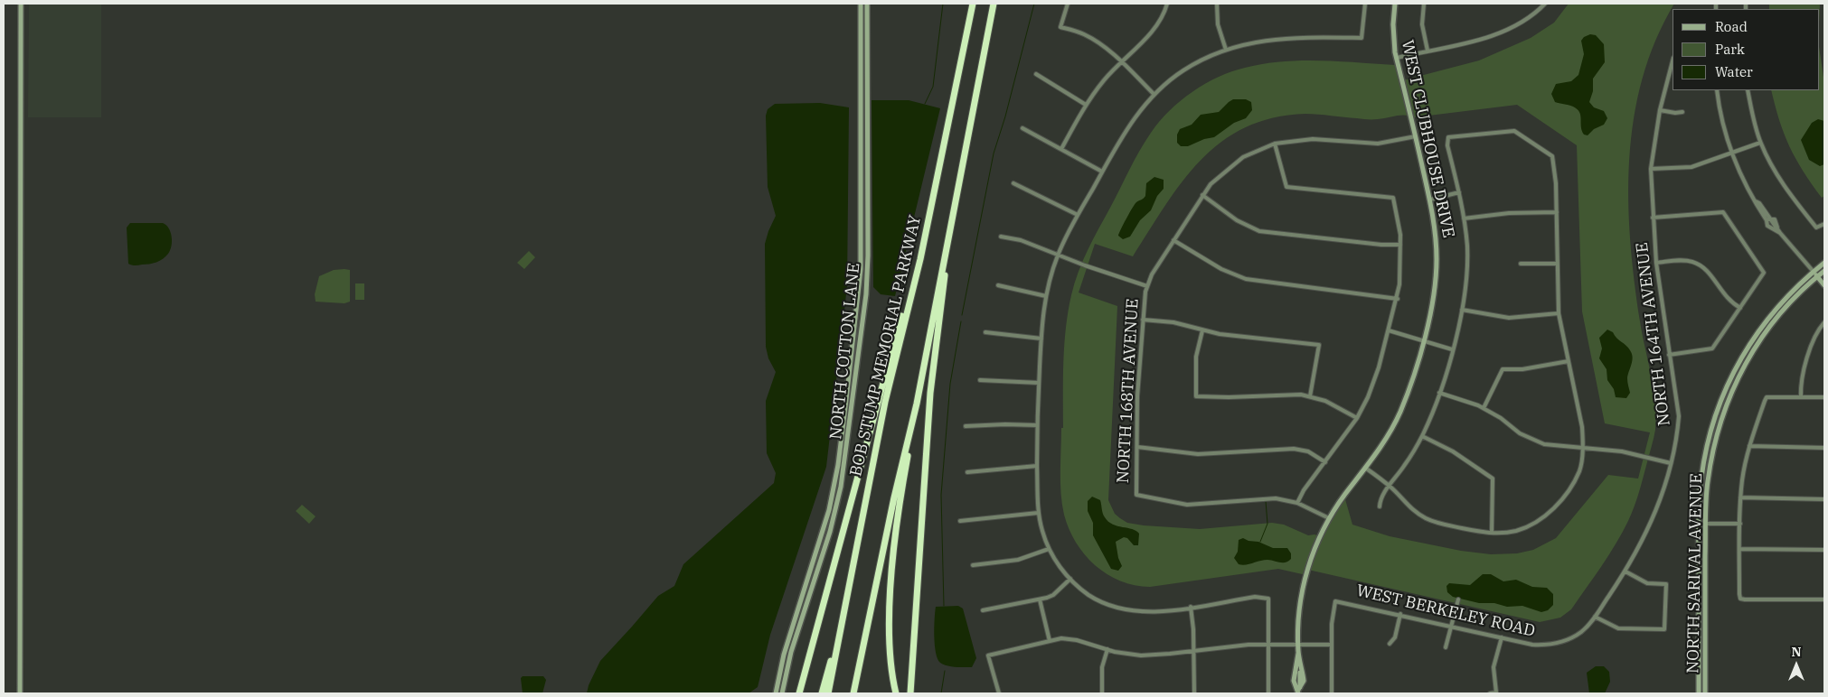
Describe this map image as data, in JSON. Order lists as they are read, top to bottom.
{
  "streets": {
    "highway": ["BOB STUMP MEMORIAL PARKWAY"],
    "main road": ["WEST CLUBHOUSE DRIVE", "NORTH COTTON LANE", "NORTH SARIVAL AVENUE"],
    "street": ["NORTH 164TH AVENUE", "NORTH 168TH AVENUE", "WEST BERKELEY ROAD"]
  },
  "crossings": [
    ["WEST CLUBHOUSE DRIVE", "NORTH 168TH AVENUE"],
    ["NORTH 164TH AVENUE", "WEST BERKELEY ROAD"]
  ],
  "legend": ["Road", "Park", "Water"],
  "north": "top"
}
